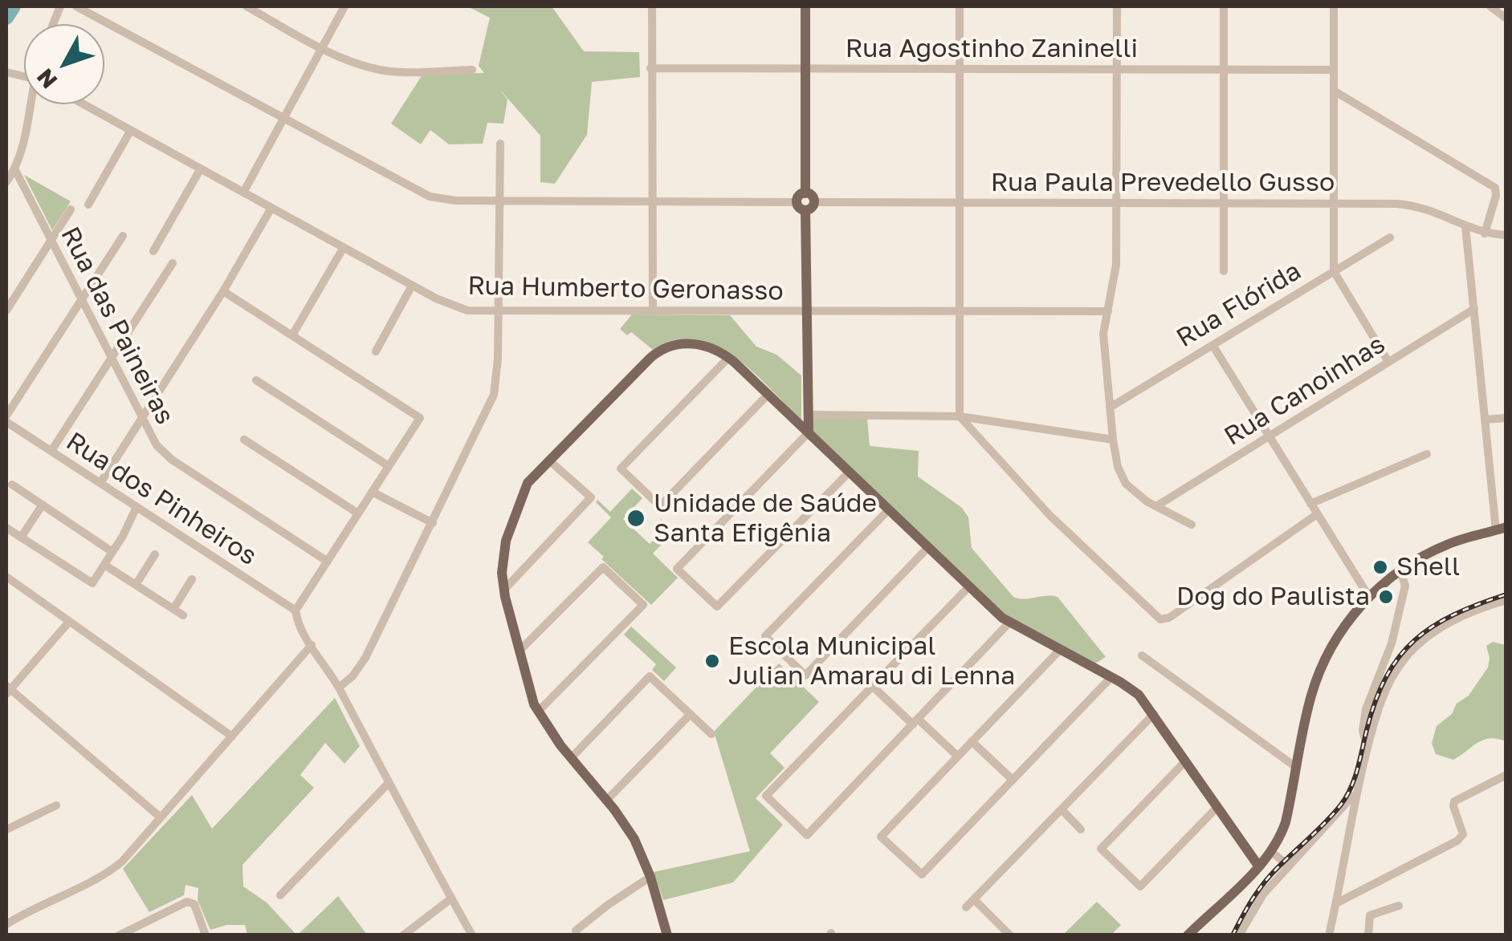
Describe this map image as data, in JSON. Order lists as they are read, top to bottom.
{
  "streets": {
    "street": [
      "Rua Agostinho Zaninelli",
      "Rua Paula Prevedello Gusso",
      "Rua Humberto Geronasso",
      "Rua Flórida",
      "Rua das Paineiras",
      "Rua Canoinhas",
      "Rua dos Pinheiros"
    ]
  },
  "places": [
    "Unidade de Saúde Santa Efigênia",
    "Shell",
    "Dog do Paulista",
    "Escola Municipal Julian Amarau di Lenna"
  ],
  "north": "bottom left"
}
